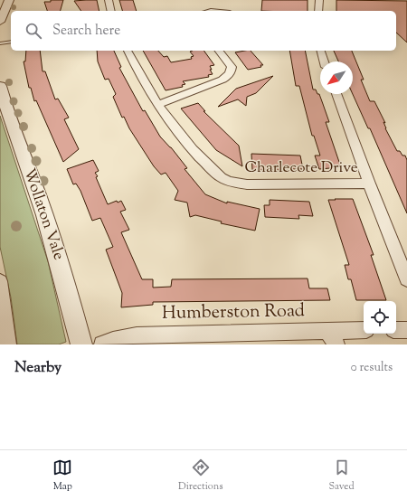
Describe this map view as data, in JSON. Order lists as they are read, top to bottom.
{
  "streets": {
    "street": ["Charlecote Drive", "Wollaton Vale", "Humberston Road"]
  },
  "north": "bottom left",
  "page": {
    "search": "Search here",
    "heading": ["Nearby", "0 results"],
    "nav": ["Map", "Directions", "Saved"]
  }
}
